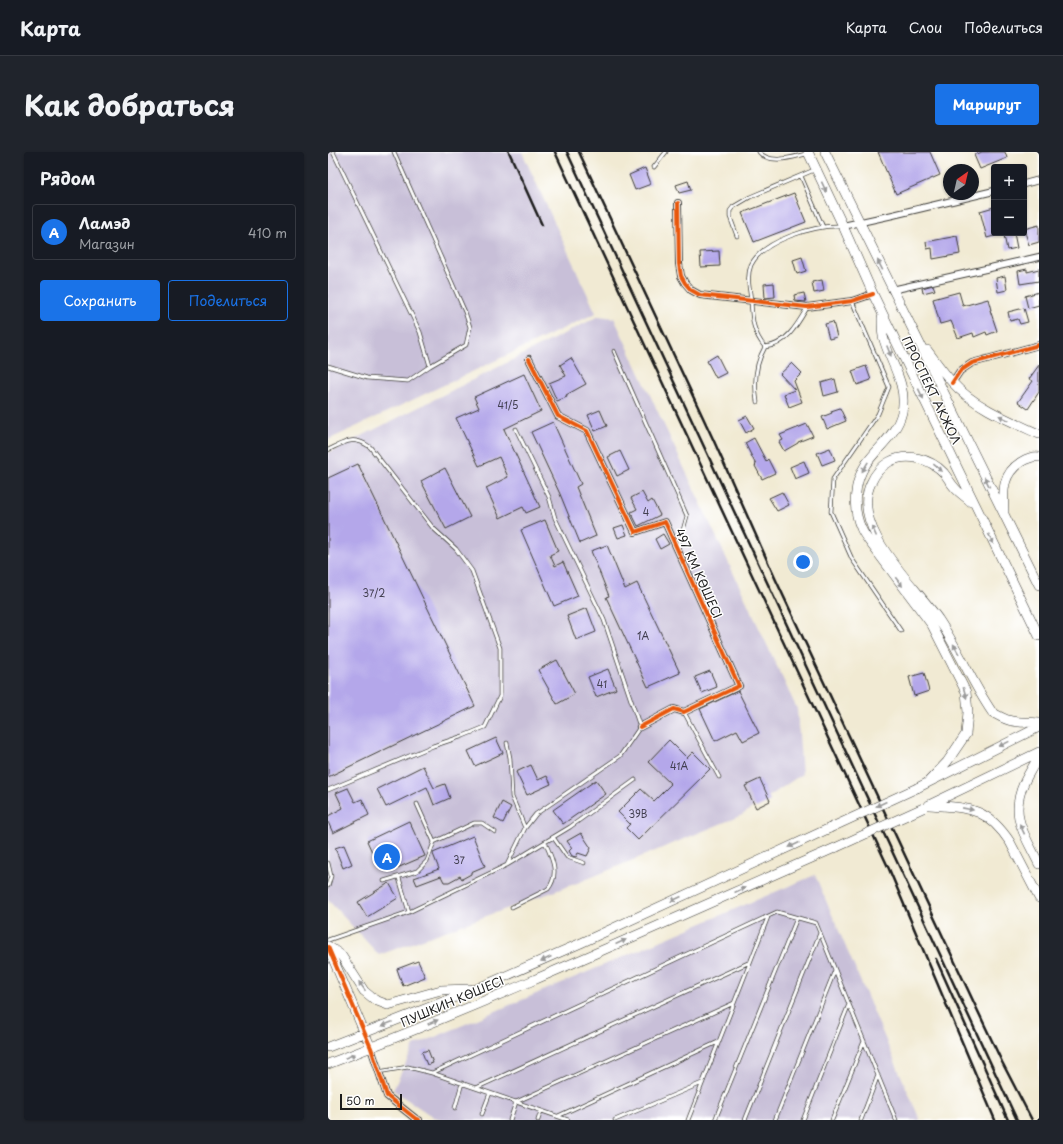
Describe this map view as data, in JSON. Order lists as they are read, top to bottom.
{
  "streets": {
    "main road": ["ПРОСПЕКТ АКЖОЛ", "ПУШКИН КӨШЕСІ"],
    "street": ["497 КМ КӨШЕСІ"]
  },
  "house_numbers": [
    "41/5",
    "4",
    "37/2",
    "1А",
    "41",
    "41А",
    "39В",
    "37"
  ],
  "scale_bar": "50 m",
  "north": "top right",
  "page": {
    "header": "Карта",
    "nav": ["Карта", "Слои", "Поделиться"],
    "title": "Как добраться",
    "buttons": [
      "Маршрут",
      ["Сохранить", "Поделиться"]
    ],
    "heading": "Рядом",
    "map_buttons": ["+", "−"],
    "list": [
      {
        "mark": "A",
        "name": "Ламэд",
        "note": "Магазин",
        "value": "410 m"
      }
    ],
    "pins": "A",
    "scale": "50 m"
  }
}
